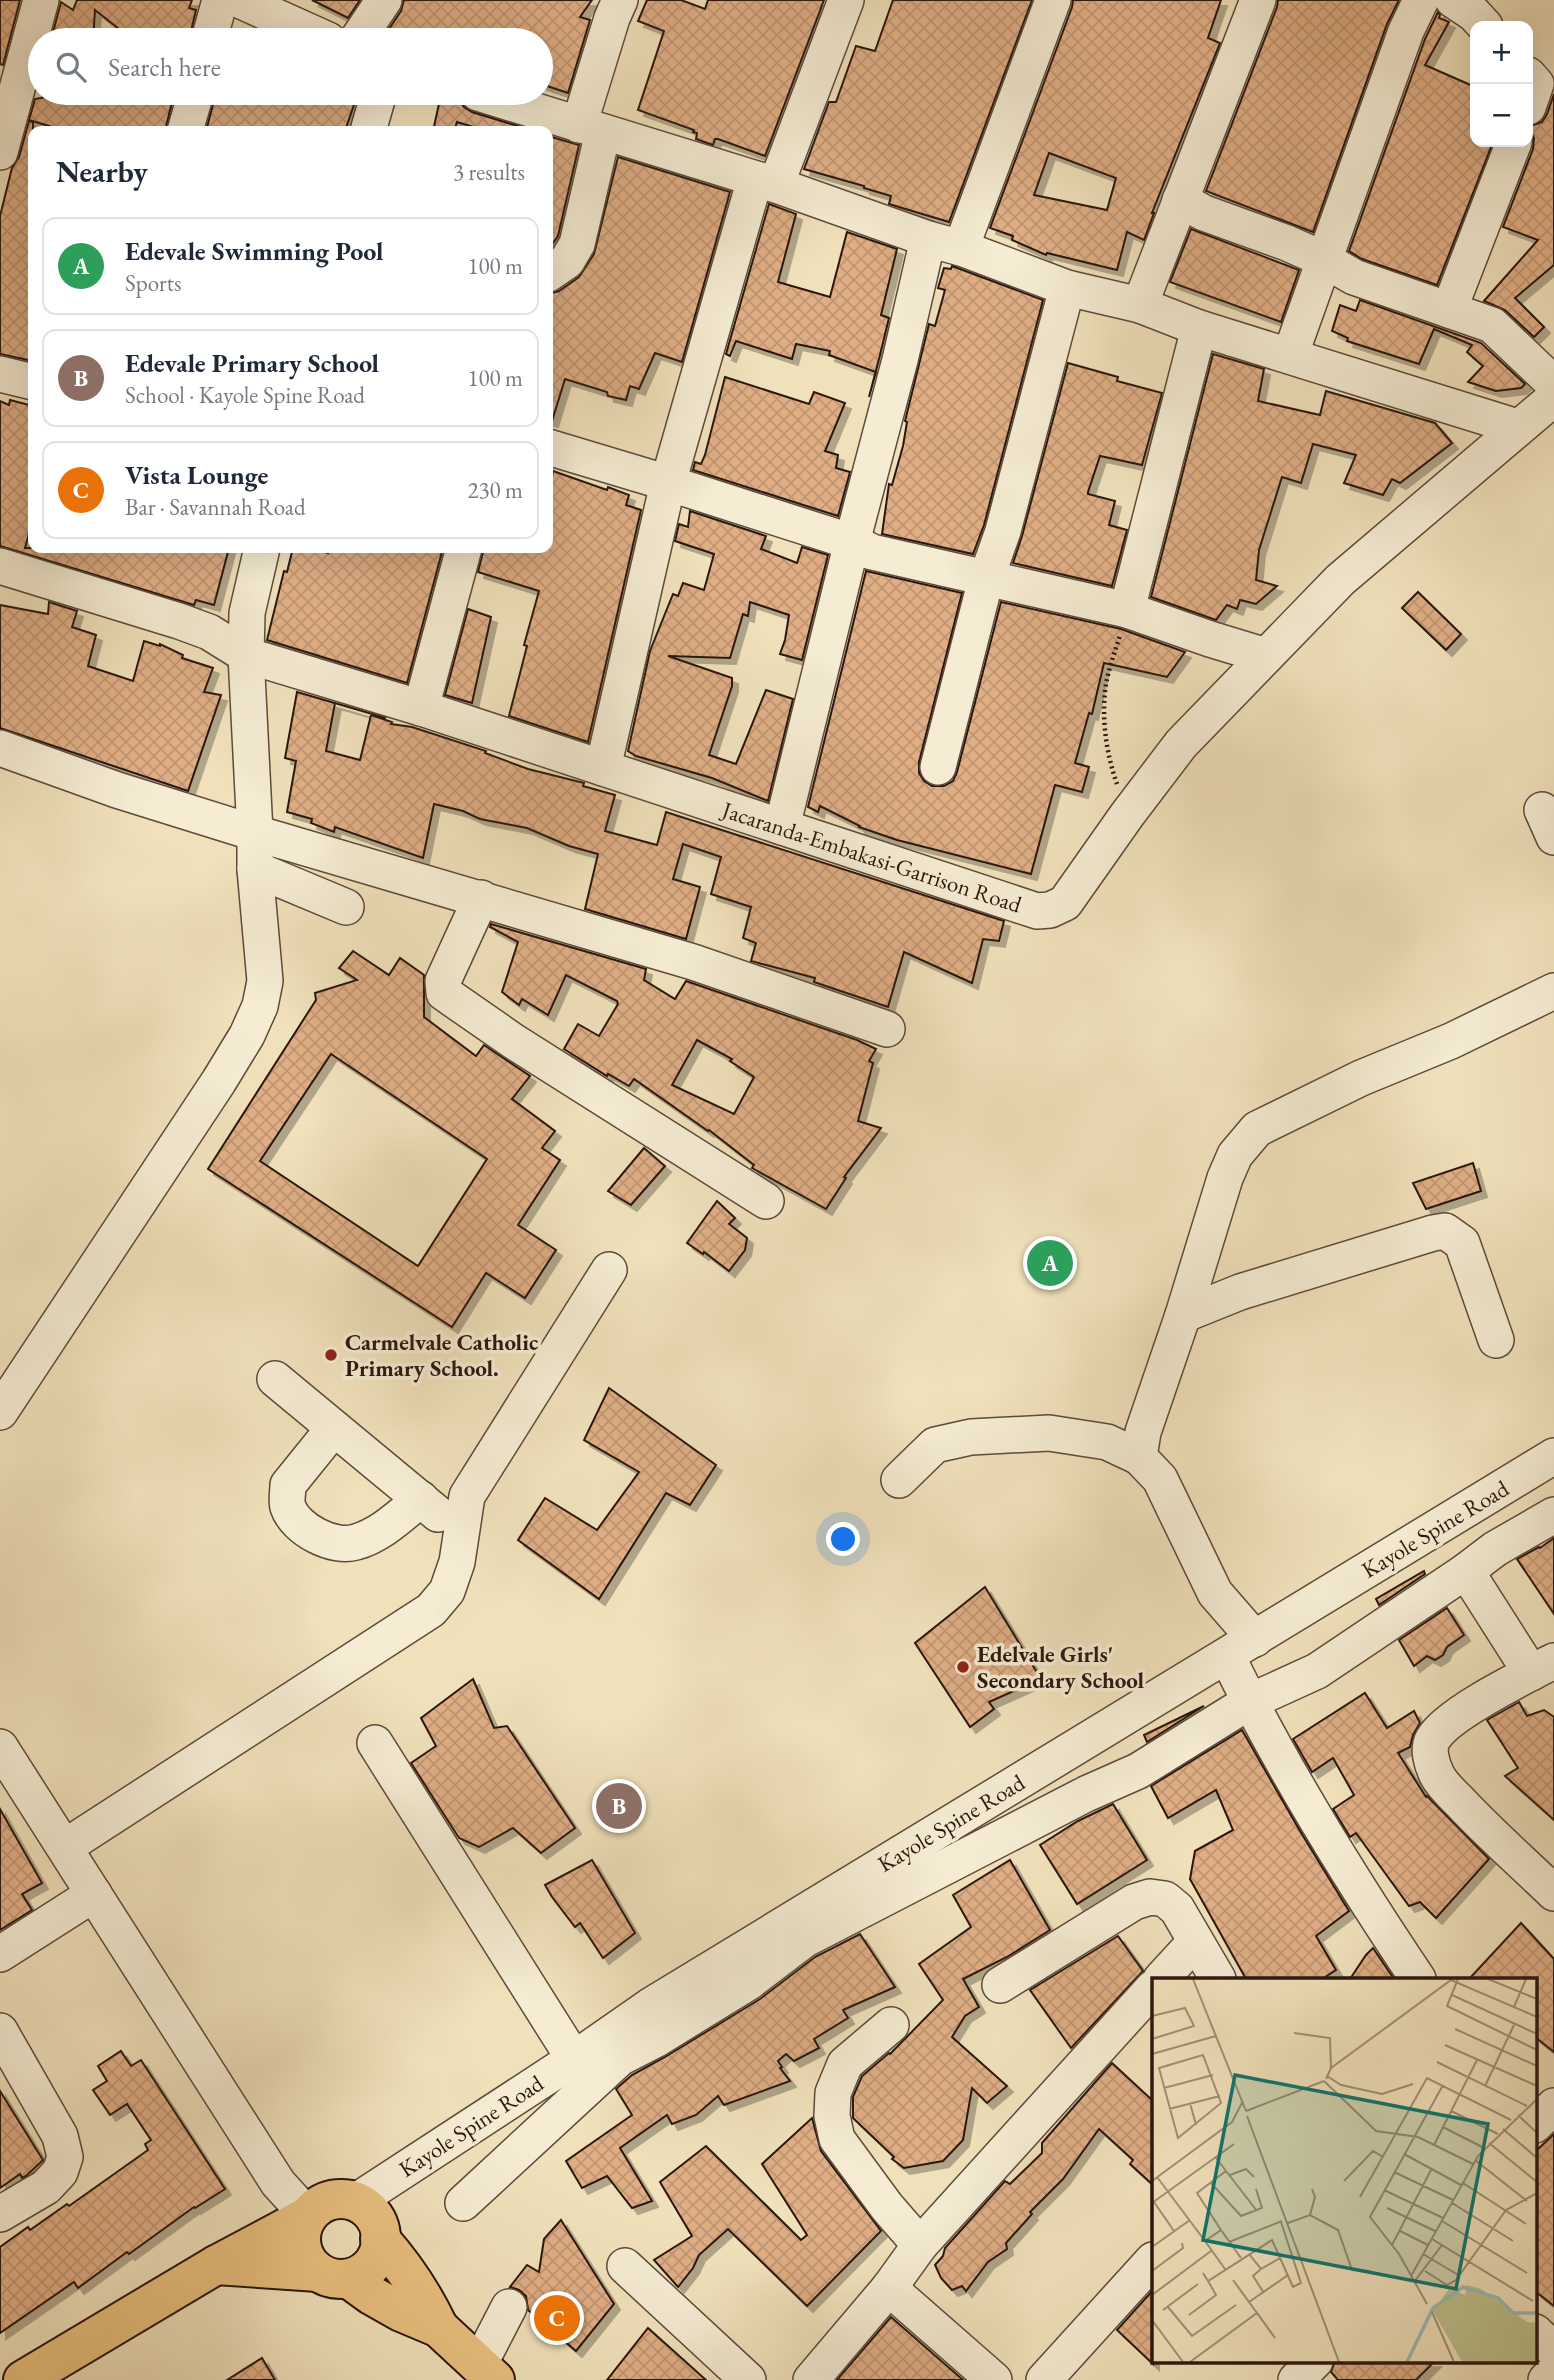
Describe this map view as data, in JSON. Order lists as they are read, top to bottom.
{
  "streets": {
    "street": ["Jacaranda-Embakasi-Garrison Road", "Kayole Spine Road"]
  },
  "places": ["Carmelvale Catholic Primary School.", "Edelvale Girls' Secondary School"],
  "page": {
    "map_buttons": ["+", "−"],
    "search": "Search here",
    "heading": ["Nearby", "3 results"],
    "list": [
      {
        "mark": "A",
        "name": "Edevale Swimming Pool",
        "note": "Sports",
        "value": "100 m"
      },
      {
        "mark": "B",
        "name": "Edevale Primary School",
        "note": "School · Kayole Spine Road",
        "value": "100 m"
      },
      {
        "mark": "C",
        "name": "Vista Lounge",
        "note": "Bar · Savannah Road",
        "value": "230 m"
      }
    ],
    "pins": ["A", "B", "C"]
  }
}
